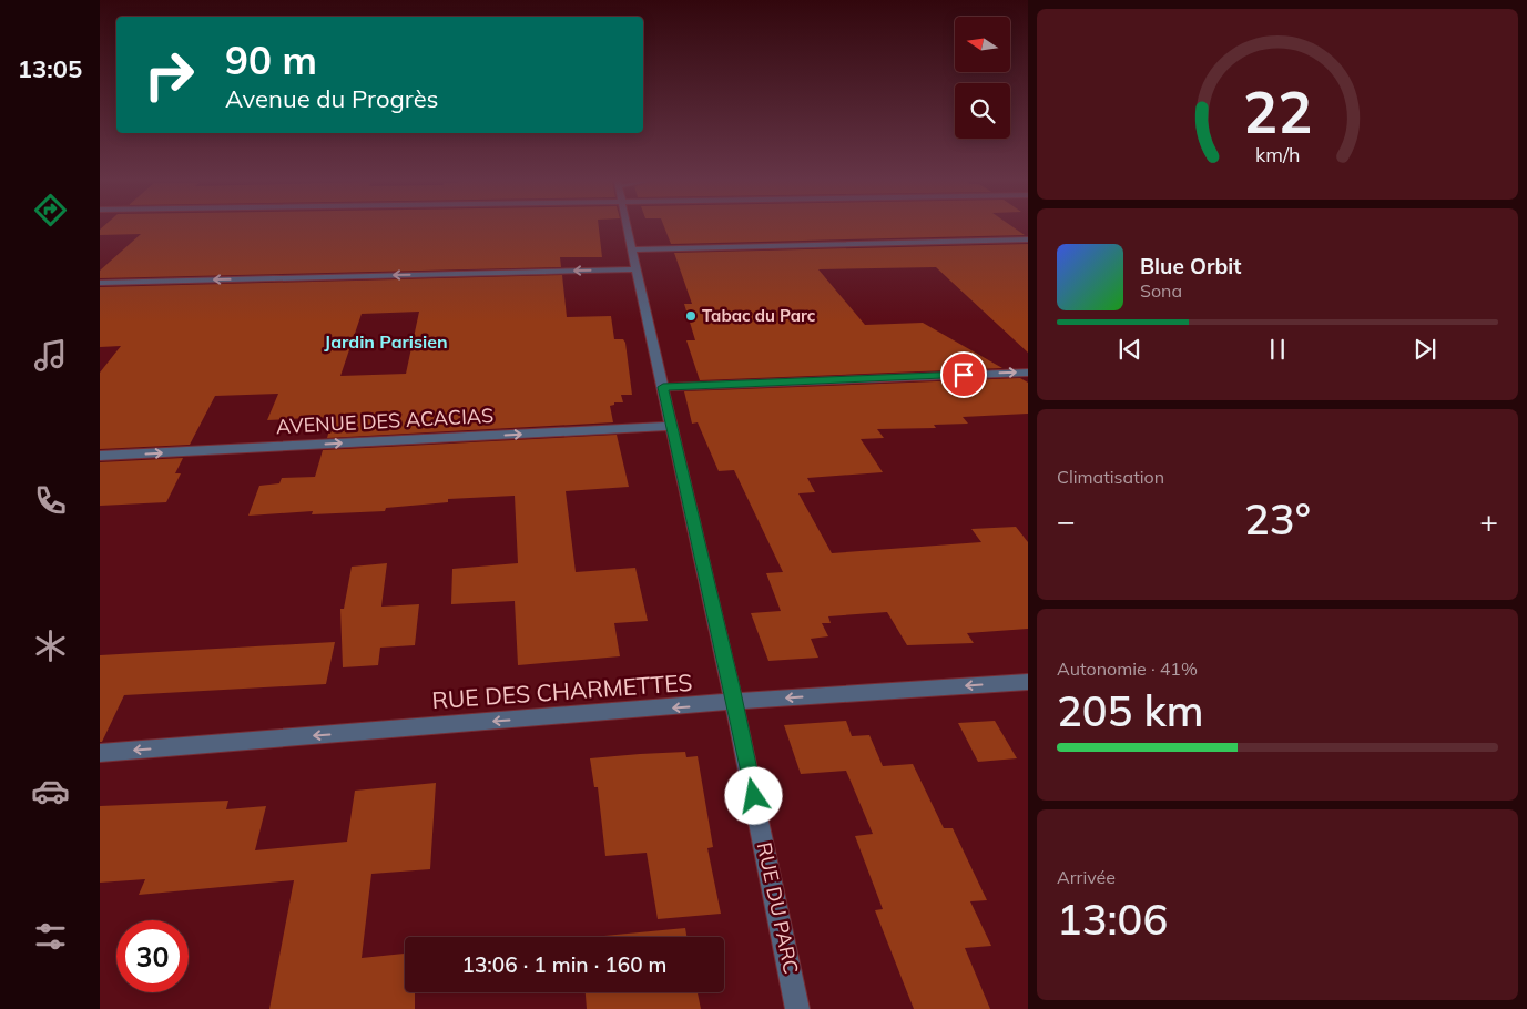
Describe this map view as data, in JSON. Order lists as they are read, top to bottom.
{
  "streets": {
    "street": ["AVENUE DES ACACIAS", "RUE DES CHARMETTES", "RUE DU PARC"]
  },
  "crossings": [
    ["AVENUE DES ACACIAS", "RUE DU PARC"],
    ["RUE DES CHARMETTES", "RUE DU PARC"]
  ],
  "one_way": ["AVENUE DES ACACIAS", "RUE DES CHARMETTES"],
  "districts": ["Jardin Parisien"],
  "places": ["Tabac du Parc"],
  "north": "left",
  "page": {
    "tabs": "13:05",
    "turn": ["90 m", "Avenue du Progrès"],
    "song": ["Blue Orbit", "Sona"],
    "tile": [
      "Climatisation",
      ["Autonomie · 41%", "205 km"],
      ["Arrivée", "13:06"]
    ],
    "heat": ["−", "23°", "+"],
    "limit": "30",
    "trip": "13:06 · 1 min · 160 m",
    "gauge": ["22", "km/h"]
  }
}
